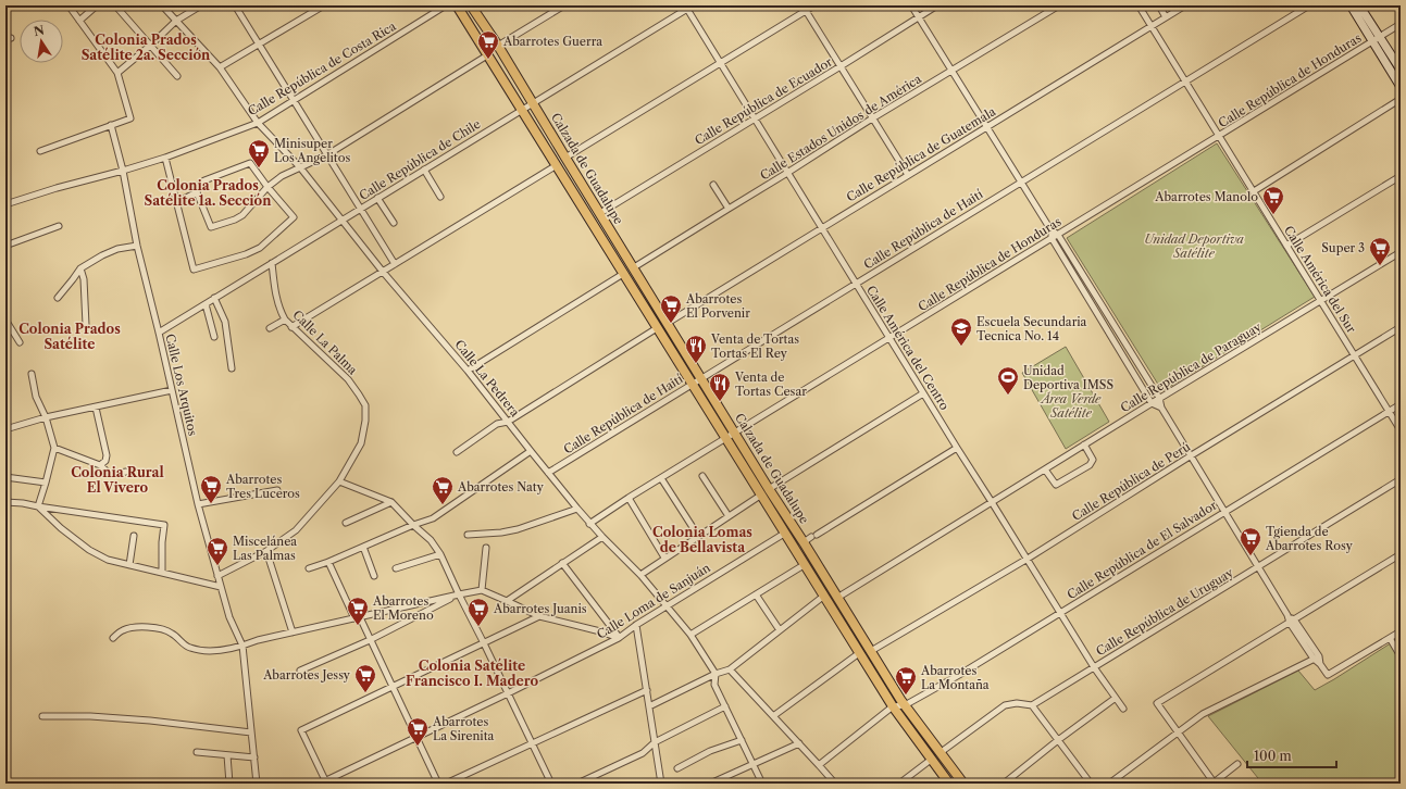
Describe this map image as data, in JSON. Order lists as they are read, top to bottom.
{
  "streets": {
    "main road": ["Calzada de Guadalupe"],
    "street": [
      "Calle República de Costa Rica",
      "Calle República de Honduras",
      "Calle República de Ecuador",
      "Calle Estados Unidos de América",
      "Calle República de Guatemala",
      "Calle República de Chile",
      "Calle República de Haití",
      "Calle América del Sur",
      "Calle La Palma",
      "Calle América del Centro",
      "Calle República de Paraguay",
      "Calle La Pedrera",
      "Calle Los Arquitos",
      "Calle República de Perú",
      "Calle República de El Salvador",
      "Calle Loma de Sanjuán",
      "Calle República de Uruguay"
    ]
  },
  "crossings": [
    ["Calle República de Costa Rica", "Calle La Pedrera"],
    ["Calle República de Costa Rica", "Calle Los Arquitos"],
    ["Calle República de Honduras", "Calzada de Guadalupe"],
    ["Calle República de Honduras", "Calle América del Sur"],
    ["Calle República de Honduras", "Calle América del Centro"],
    ["Calle República de Honduras", "Calle La Pedrera"],
    ["Calle República de Ecuador", "Calzada de Guadalupe"],
    ["Calle República de Ecuador", "Calle América del Centro"],
    ["Calle Estados Unidos de América", "Calzada de Guadalupe"],
    ["Calle Estados Unidos de América", "Calle América del Centro"],
    ["Calle República de Guatemala", "Calzada de Guadalupe"],
    ["Calle República de Guatemala", "Calle América del Sur"],
    ["Calle República de Guatemala", "Calle América del Centro"],
    ["Calle República de Chile", "Calzada de Guadalupe"],
    ["Calle República de Chile", "Calle La Palma"],
    ["Calle República de Chile", "Calle América del Centro"],
    ["Calle República de Chile", "Calle La Pedrera"],
    ["Calle República de Chile", "Calle Los Arquitos"],
    ["Calzada de Guadalupe", "Calle República de Haití"],
    ["Calzada de Guadalupe", "Calle República de Paraguay"],
    ["Calzada de Guadalupe", "Calle República de Perú"],
    ["Calzada de Guadalupe", "Calle República de El Salvador"],
    ["Calzada de Guadalupe", "Calle Loma de Sanjuán"],
    ["Calle República de Haití", "Calle América del Sur"],
    ["Calle República de Haití", "Calle América del Centro"],
    ["Calle República de Haití", "Calle La Pedrera"],
    ["Calle América del Sur", "Calle República de Paraguay"],
    ["Calle América del Sur", "Calle República de Perú"],
    ["Calle América del Sur", "Calle República de El Salvador"],
    ["Calle La Palma", "Calle Los Arquitos"],
    ["Calle América del Centro", "Calle República de Paraguay"],
    ["Calle América del Centro", "Calle República de Perú"],
    ["Calle América del Centro", "Calle República de El Salvador"],
    ["Calle América del Centro", "Calle República de Uruguay"],
    ["Calle La Pedrera", "Calle Loma de Sanjuán"]
  ],
  "districts": [
    "Colonia Prados Satélite 2a. Sección",
    "Colonia Prados Satélite 1a. Sección",
    "Colonia Prados Satélite",
    "Colonia Rural El Vivero",
    "Colonia Lomas de Bellavista",
    "Colonia Satélite Francisco I. Madero"
  ],
  "parks": ["Unidad Deportiva Satélite", "Área Verde Satélite"],
  "places": {
    "supermarket": [
      "Abarrotes Guerra",
      "Minisuper Los Angelitos",
      "Abarrotes Manolo",
      "Super 3",
      "Abarrotes El Porvenir",
      "Abarrotes Tres Luceros",
      "Abarrotes Naty",
      "Tgienda de Abarrotes Rosy",
      "Miscelánea Las Palmas",
      "Abarrotes El Moreno",
      "Abarrotes Juanis",
      "Abarrotes Jessy",
      "Abarrotes La Montaña",
      "Abarrotes La Sirenita"
    ],
    "school or university": ["Escuela Secundaria Tecnica No. 14"],
    "restaurant": ["Venta de Tortas Tortas El Rey", "Venta de Tortas Cesar"],
    "sports": ["Unidad Deportiva IMSS"]
  },
  "scale_bar": "100 m",
  "north": "top"
}
